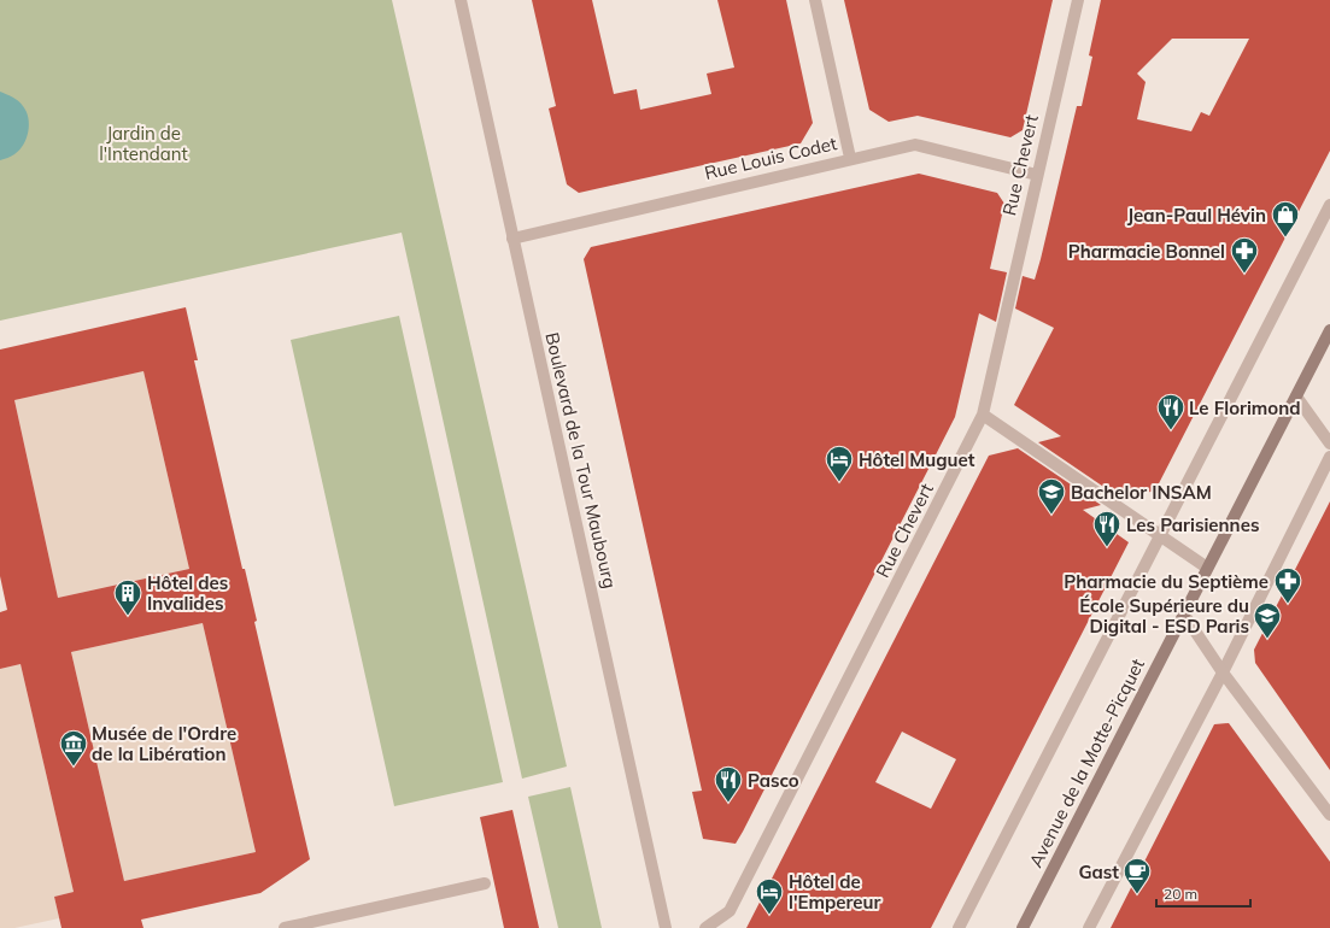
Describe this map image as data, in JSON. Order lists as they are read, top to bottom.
{
  "streets": {
    "main road": ["Avenue de la Motte-Picquet"],
    "street": ["Rue Louis Codet", "Rue Chevert", "Boulevard de la Tour Maubourg"]
  },
  "crossings": [
    ["Rue Louis Codet", "Rue Chevert"],
    ["Rue Louis Codet", "Boulevard de la Tour Maubourg"]
  ],
  "parks": ["Jardin de l'Intendant"],
  "places": {
    "shop": ["Jean-Paul Hévin"],
    "pharmacy": ["Pharmacie Bonnel", "Pharmacie du Septième"],
    "restaurant": ["Le Florimond", "Les Parisiennes", "Pasco"],
    "hotel": ["Hôtel Muguet", "Hôtel de l'Empereur"],
    "school or university": ["Bachelor INSAM", "École Supérieure du Digital - ESD Paris"],
    "building": ["Hôtel des Invalides"],
    "museum": ["Musée de l'Ordre de la Libération"],
    "cafe": ["Gast"]
  },
  "scale_bar": "20 m"
}
